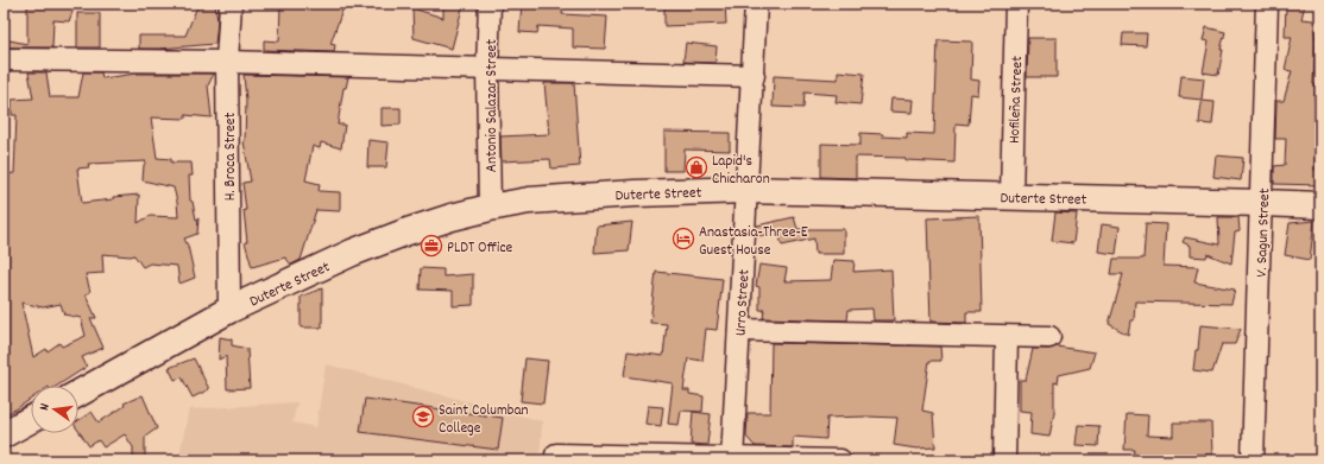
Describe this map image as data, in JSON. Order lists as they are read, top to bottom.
{
  "streets": {
    "main road": ["Duterte Street"],
    "street": [
      "Hofileña Street",
      "Antonio Salazar Street",
      "H. Broca Street",
      "V. Sagun Street",
      "Urro Street"
    ]
  },
  "crossings": [
    ["Hofileña Street", "Duterte Street"],
    ["Antonio Salazar Street", "Duterte Street"],
    ["H. Broca Street", "Duterte Street"],
    ["Duterte Street", "V. Sagun Street"],
    ["Duterte Street", "Urro Street"]
  ],
  "places": {
    "shop": ["Lapid's Chicharon"],
    "hotel": ["Anastasia-Three-E Guest House"],
    "office": ["PLDT Office"],
    "school or university": ["Saint Columban College"]
  },
  "north": "left"
}
